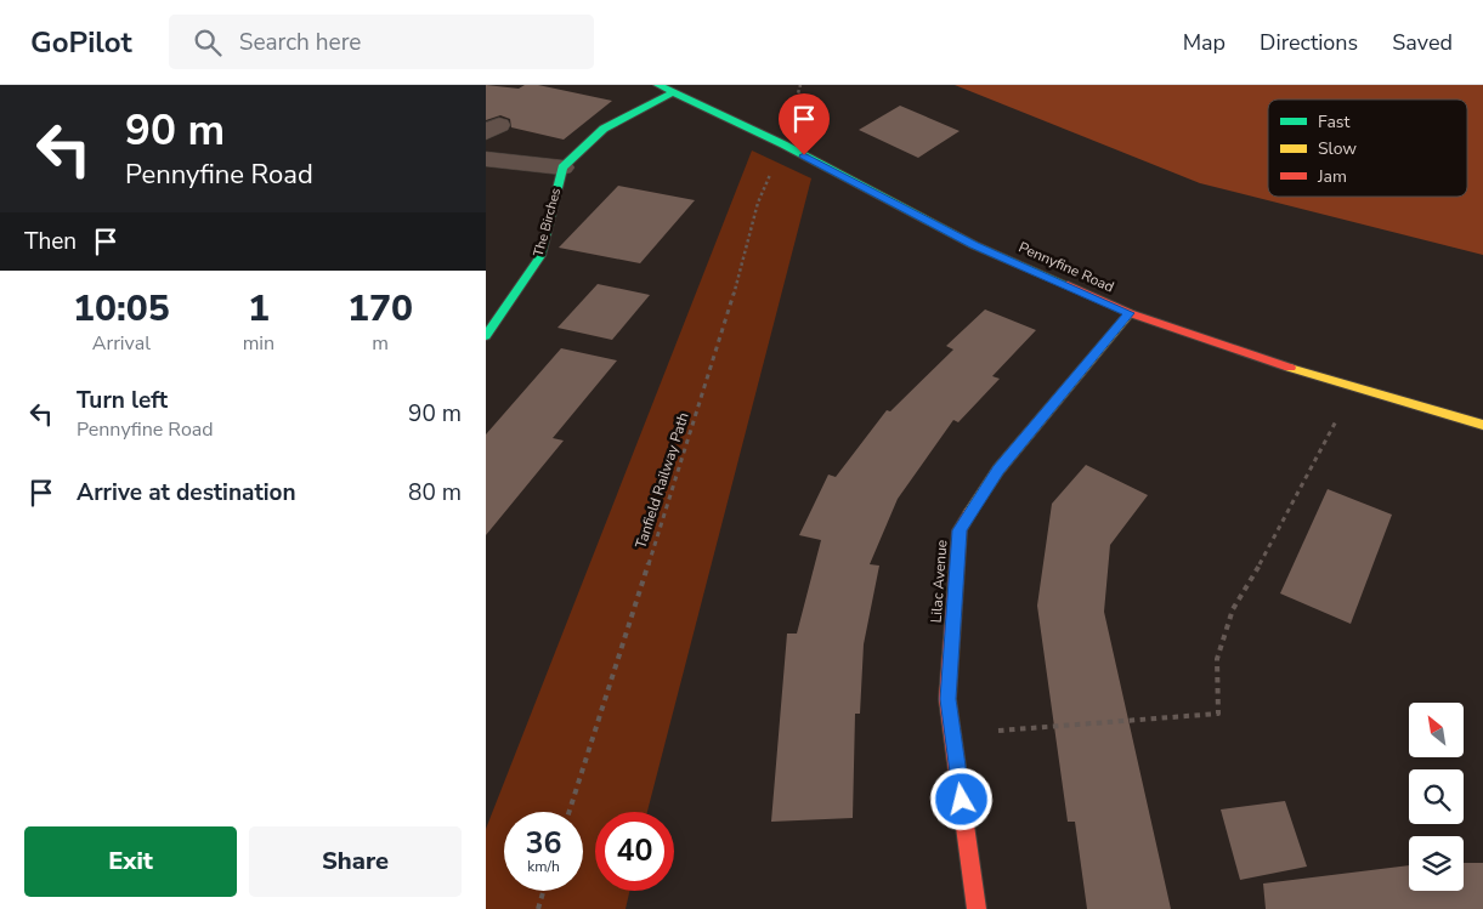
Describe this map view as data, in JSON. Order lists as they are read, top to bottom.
{
  "streets": {
    "street": ["The Birches", "Pennyfine Road", "Lilac Avenue"],
    "path": ["Tanfield Railway Path"]
  },
  "crossings": [
    ["The Birches", "Pennyfine Road"],
    ["Pennyfine Road", "Tanfield Railway Path"],
    ["Pennyfine Road", "Lilac Avenue"]
  ],
  "legend": ["Fast", "Slow", "Jam"],
  "north": "top left",
  "page": {
    "header": "GoPilot",
    "search": "Search here",
    "nav": ["Map", "Directions", "Saved"],
    "turn": ["90 m", "Pennyfine Road"],
    "then": "Then",
    "eta": [
      "10:05",
      "Arrival",
      "1",
      "min",
      "170",
      "m"
    ],
    "list": [
      {
        "name": "Turn left",
        "note": "Pennyfine Road",
        "value": "90 m"
      },
      {
        "name": "Arrive at destination",
        "value": "80 m"
      }
    ],
    "speed": "36 km/h",
    "limit": "40",
    "buttons": ["Exit", "Share"]
  }
}
